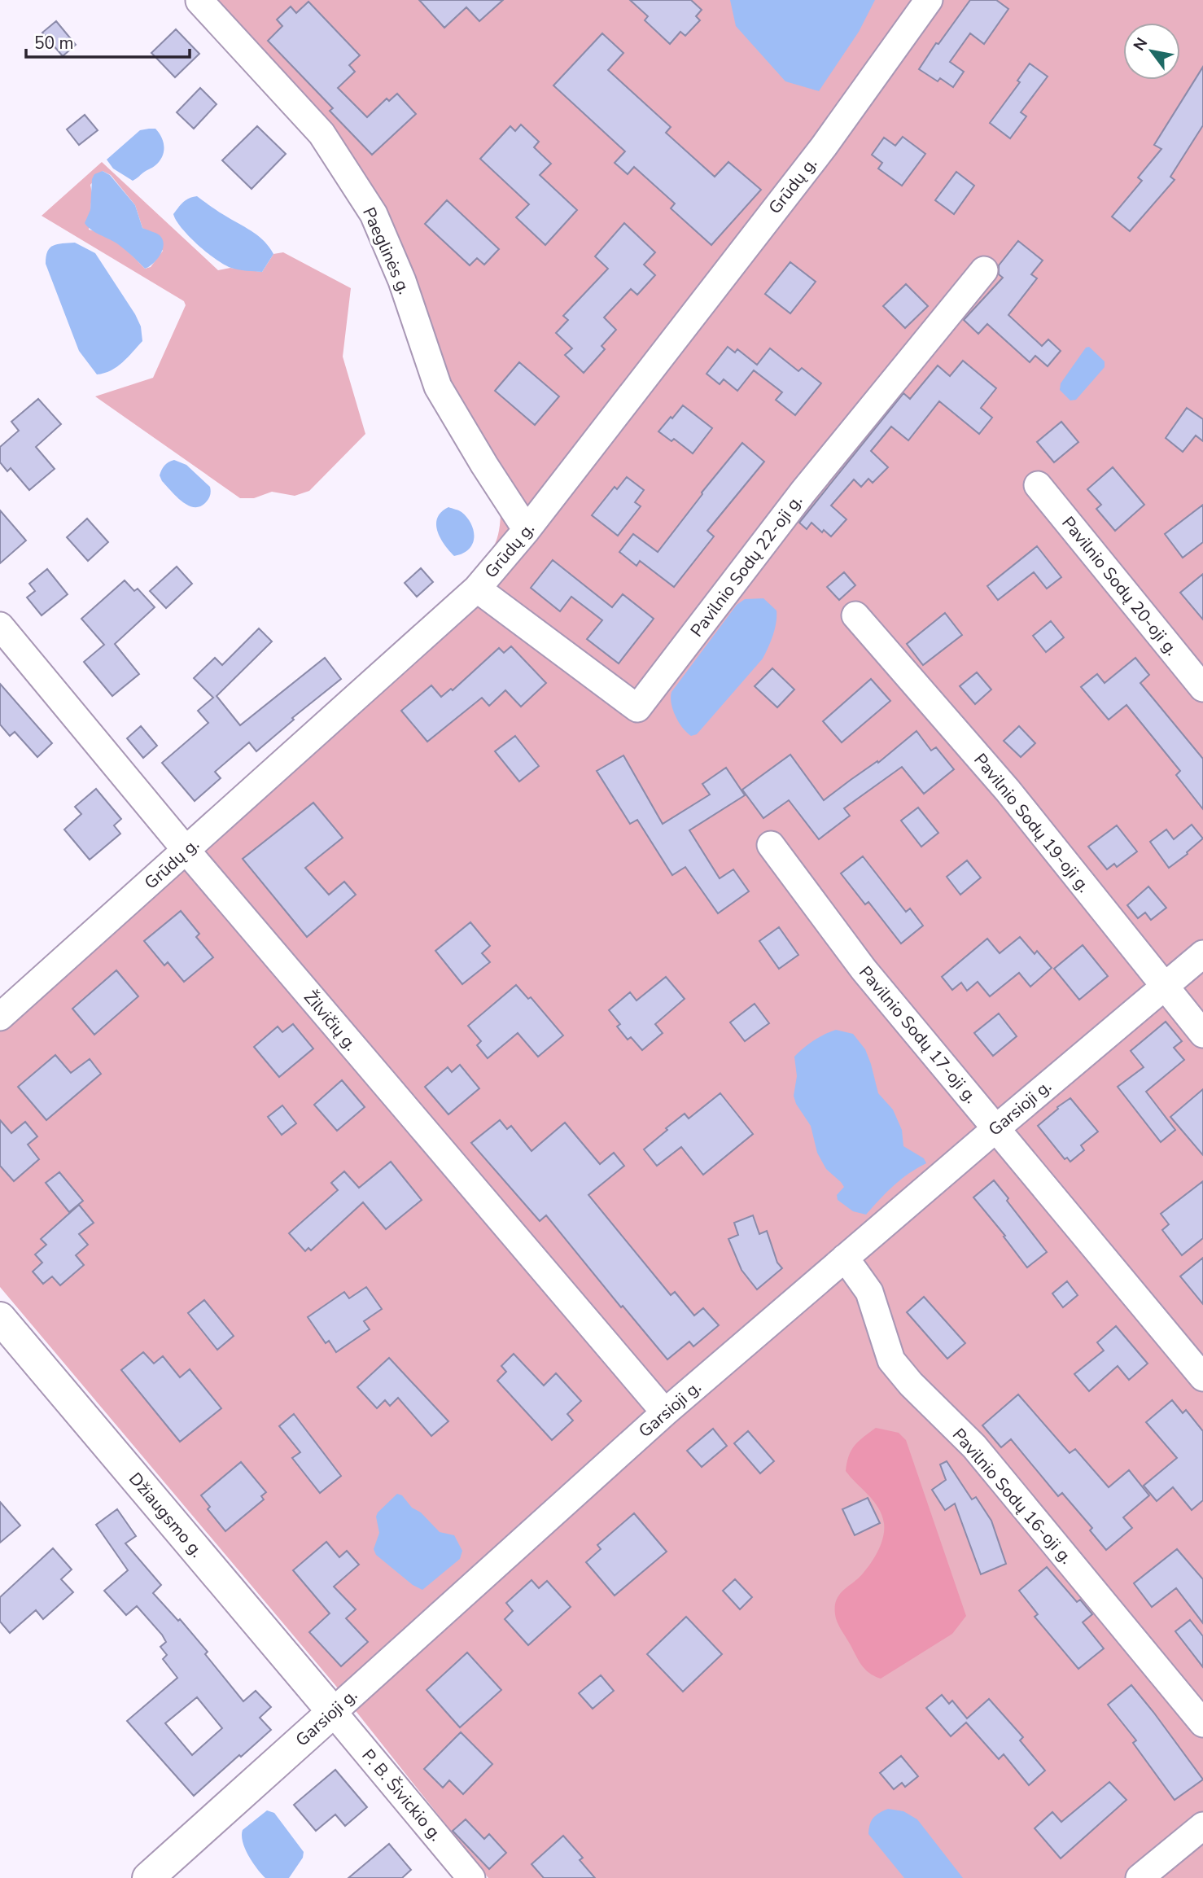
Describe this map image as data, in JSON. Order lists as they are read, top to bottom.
{
  "streets": {
    "street": [
      "Grūdų g.",
      "Paeglinės g.",
      "Pavilnio Sodų 22-oji g.",
      "Pavilnio Sodų 20-oji g.",
      "Pavilnio Sodų 19-oji g.",
      "Žilvičių g.",
      "Pavilnio Sodų 17-oji g.",
      "Garsioji g.",
      "Pavilnio Sodų 16-oji g.",
      "Džiaugsmo g.",
      "P. B. Šivickio g."
    ]
  },
  "crossings": [
    ["Grūdų g.", "Paeglinės g."],
    ["Grūdų g.", "Pavilnio Sodų 22-oji g."],
    ["Grūdų g.", "Žilvičių g."],
    ["Pavilnio Sodų 19-oji g.", "Garsioji g."],
    ["Žilvičių g.", "Garsioji g."],
    ["Pavilnio Sodų 17-oji g.", "Garsioji g."],
    ["Garsioji g.", "Pavilnio Sodų 16-oji g."],
    ["Garsioji g.", "Džiaugsmo g."],
    ["Garsioji g.", "P. B. Šivickio g."],
    ["Džiaugsmo g.", "P. B. Šivickio g."]
  ],
  "scale_bar": "50 m",
  "north": "top left"
}
